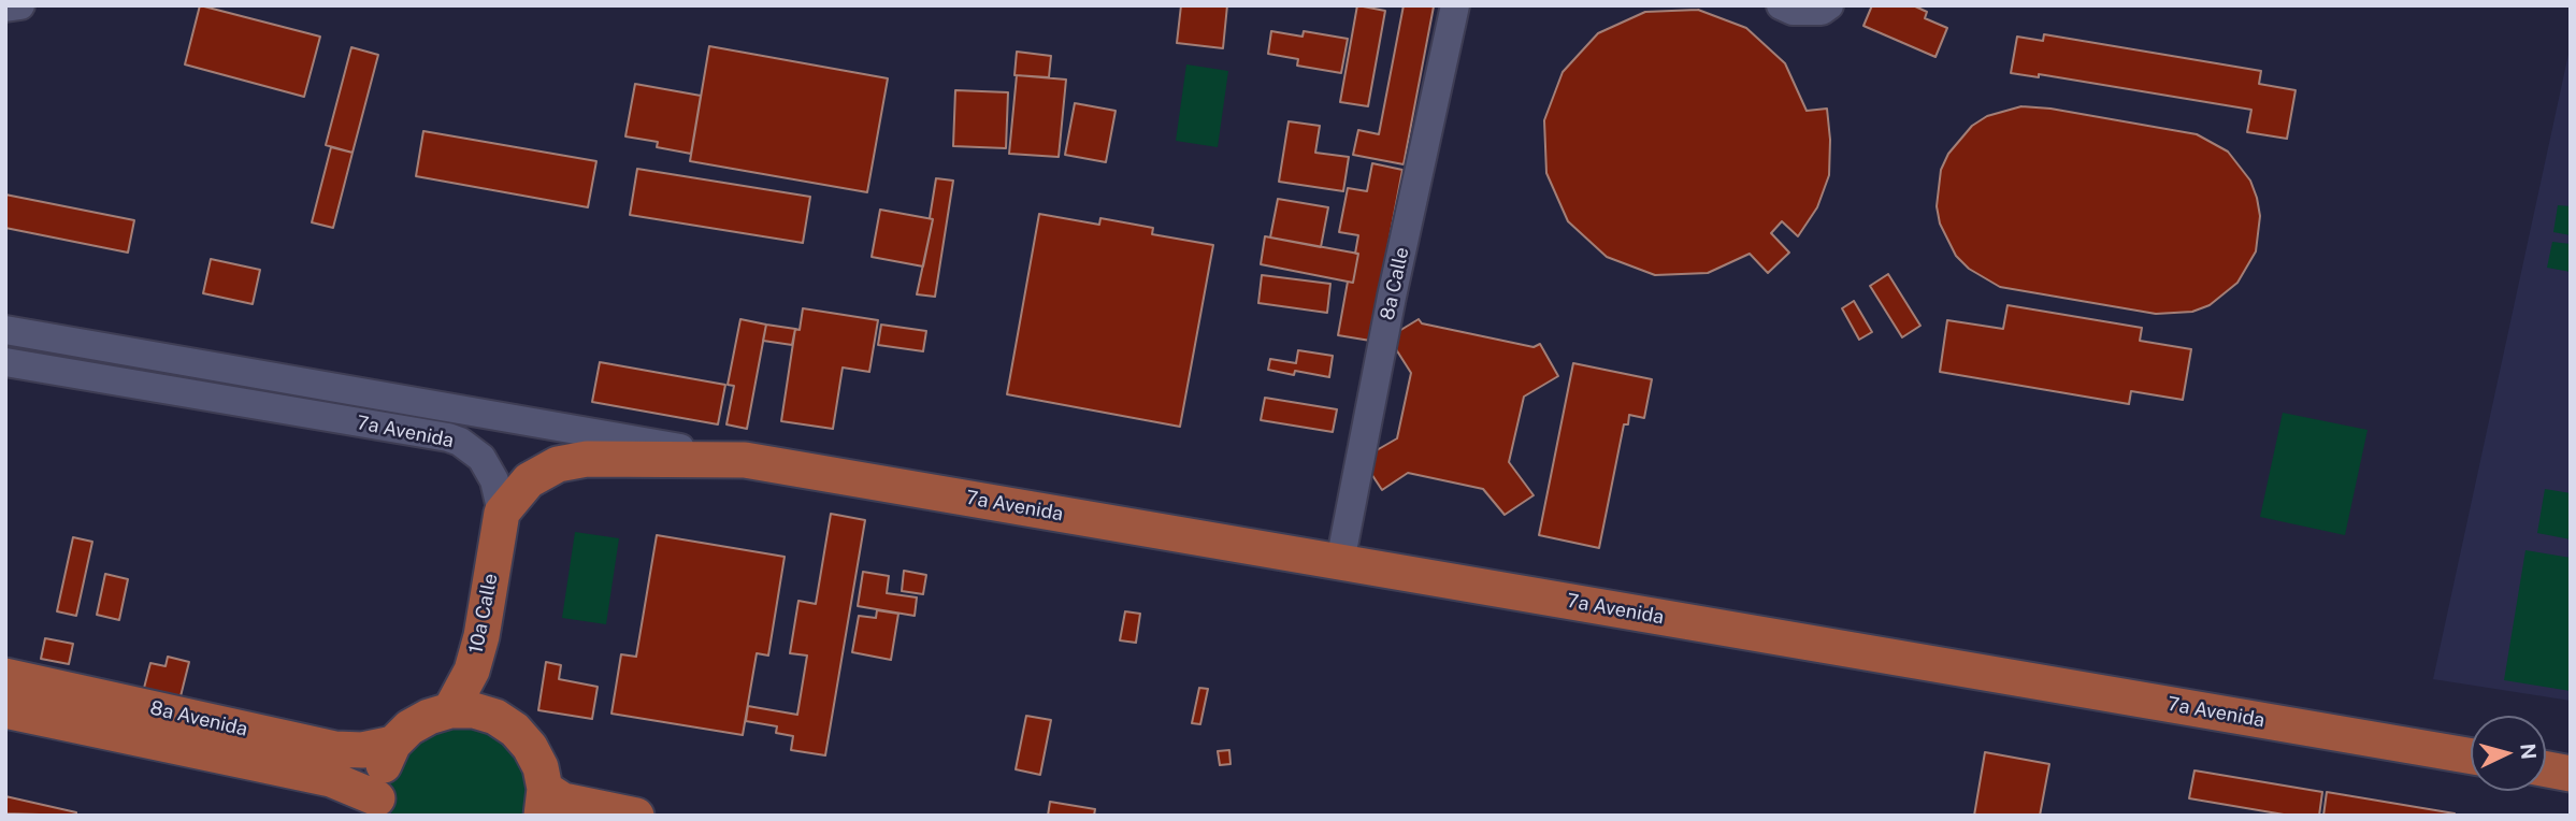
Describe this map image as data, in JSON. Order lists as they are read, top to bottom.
{
  "streets": {
    "main road": ["7a Avenida", "10a Calle", "8a Avenida"],
    "street": ["8a Calle"]
  },
  "crossings": [
    ["8a Calle", "7a Avenida"],
    ["7a Avenida", "10a Calle"]
  ],
  "north": "right"
}
